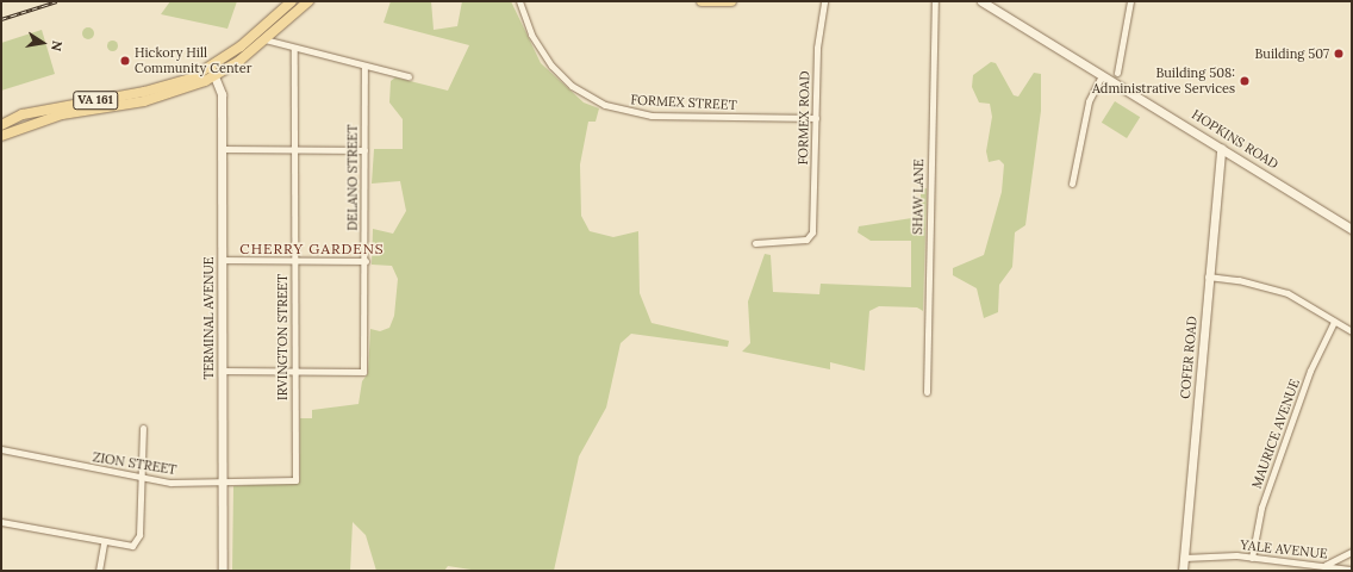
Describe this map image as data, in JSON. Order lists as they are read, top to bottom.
{
  "streets": {
    "main road": ["VA 161"],
    "street": [
      "FORMEX STREET",
      "FORMEX ROAD",
      "HOPKINS ROAD",
      "DELANO STREET",
      "SHAW LANE",
      "TERMINAL AVENUE",
      "IRVINGTON STREET",
      "COFER ROAD",
      "MAURICE AVENUE",
      "ZION STREET",
      "YALE AVENUE"
    ]
  },
  "crossings": [
    ["VA 161", "TERMINAL AVENUE"],
    ["FORMEX STREET", "FORMEX ROAD"],
    ["HOPKINS ROAD", "COFER ROAD"],
    ["DELANO STREET", "IRVINGTON STREET"],
    ["TERMINAL AVENUE", "ZION STREET"],
    ["IRVINGTON STREET", "ZION STREET"],
    ["COFER ROAD", "YALE AVENUE"],
    ["MAURICE AVENUE", "YALE AVENUE"]
  ],
  "districts": ["CHERRY GARDENS"],
  "places": ["Building 507", "Hickory Hill Community Center", "Building 508: Administrative Services"],
  "north": "right"
}
